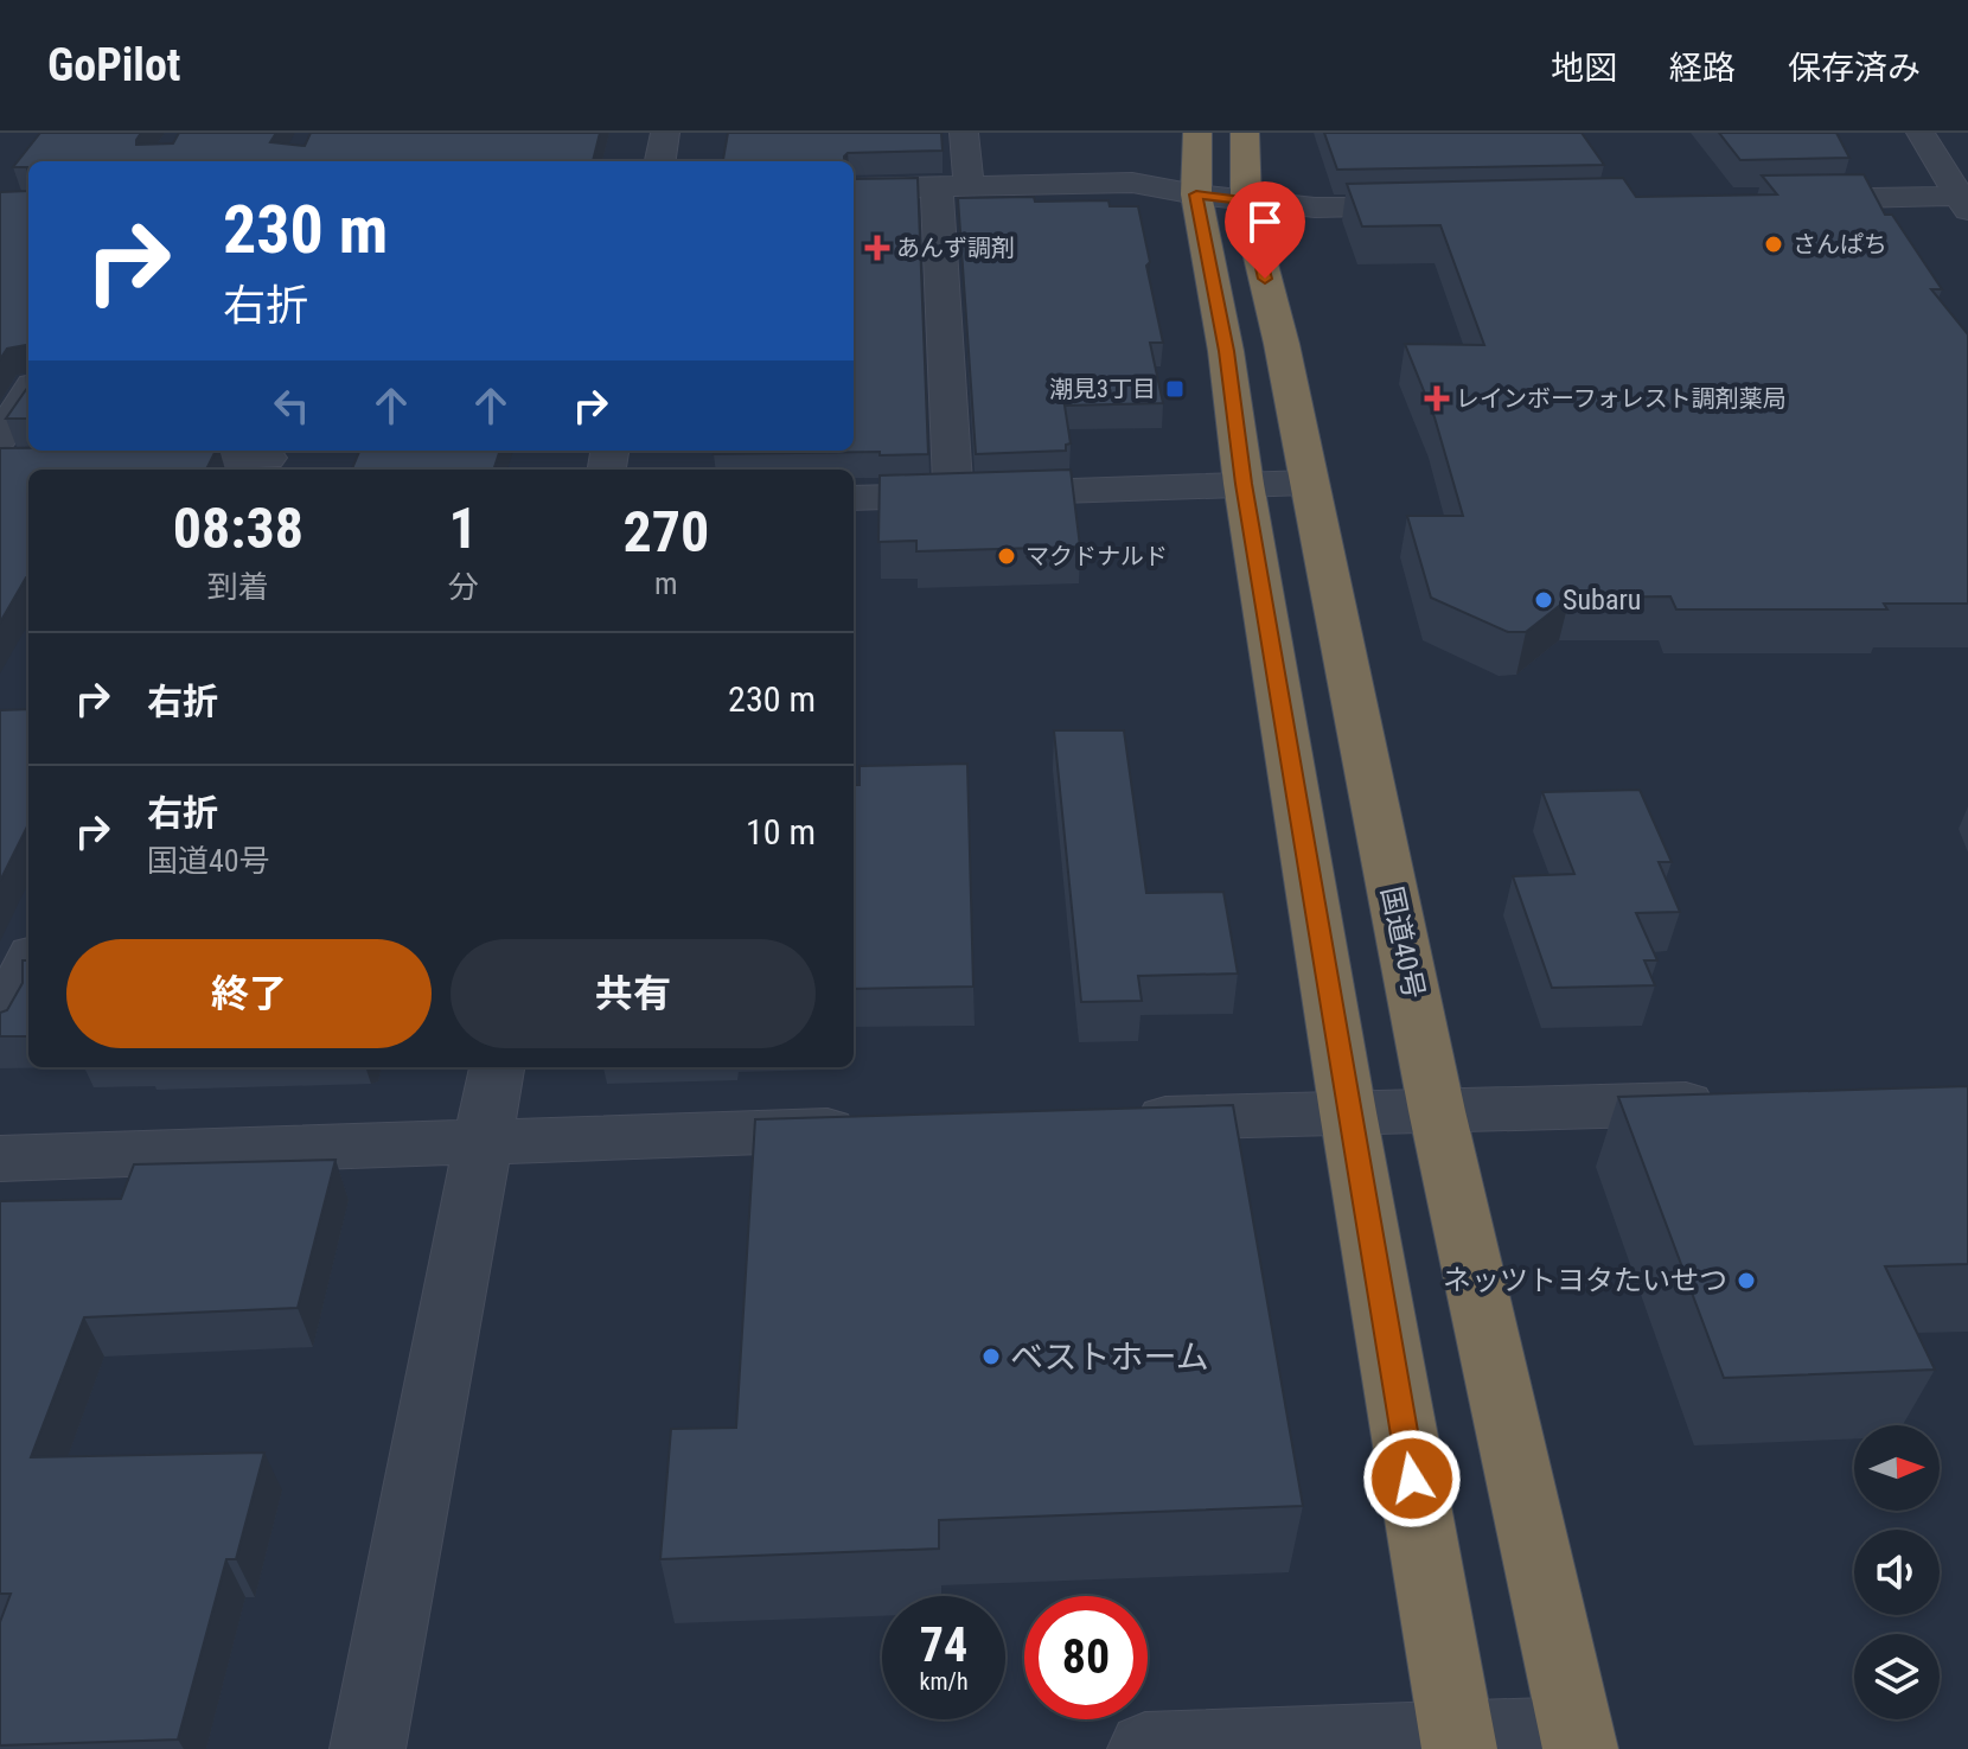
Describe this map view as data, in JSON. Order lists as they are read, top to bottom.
{
  "streets": {
    "highway": ["国道40号"]
  },
  "places": {
    "other": [
      "さんぱち",
      "マクドナルド",
      "Subaru",
      "ネッツトヨタたいせつ",
      "ベストホーム"
    ],
    "health": ["あんず調剤", "レインボーフォレスト調剤薬局"],
    "transit": ["潮見3丁目"]
  },
  "north": "right",
  "page": {
    "header": "GoPilot",
    "nav": ["地図", "経路", "保存済み"],
    "turn": ["230 m", "右折"],
    "eta": [
      "08:38",
      "到着",
      "1",
      "分",
      "270",
      "m"
    ],
    "list": [
      {
        "name": "右折",
        "value": "230 m"
      },
      {
        "name": "右折",
        "note": "国道40号",
        "value": "10 m"
      }
    ],
    "buttons": ["終了", "共有"],
    "speed": "74 km/h",
    "limit": "80"
  }
}
